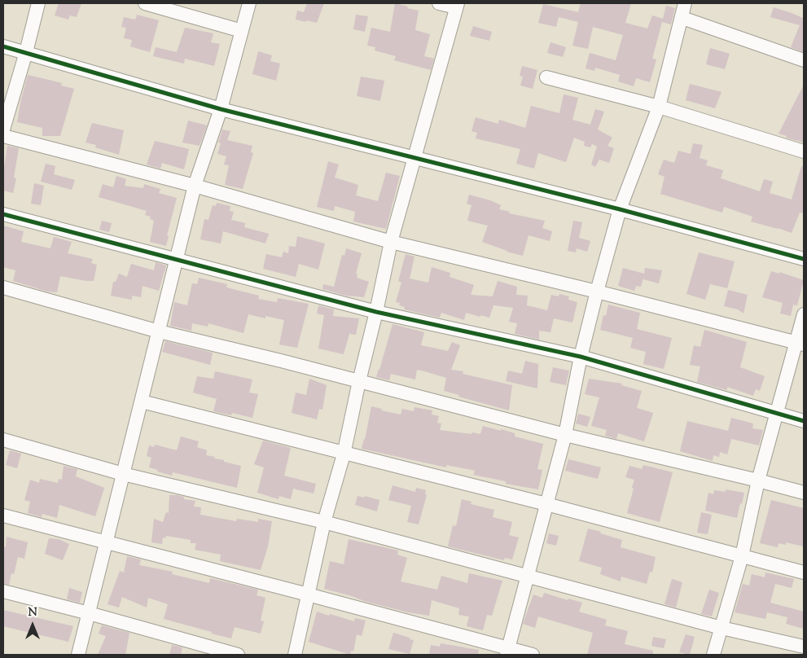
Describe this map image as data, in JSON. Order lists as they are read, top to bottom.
{
  "north": "top"
}
